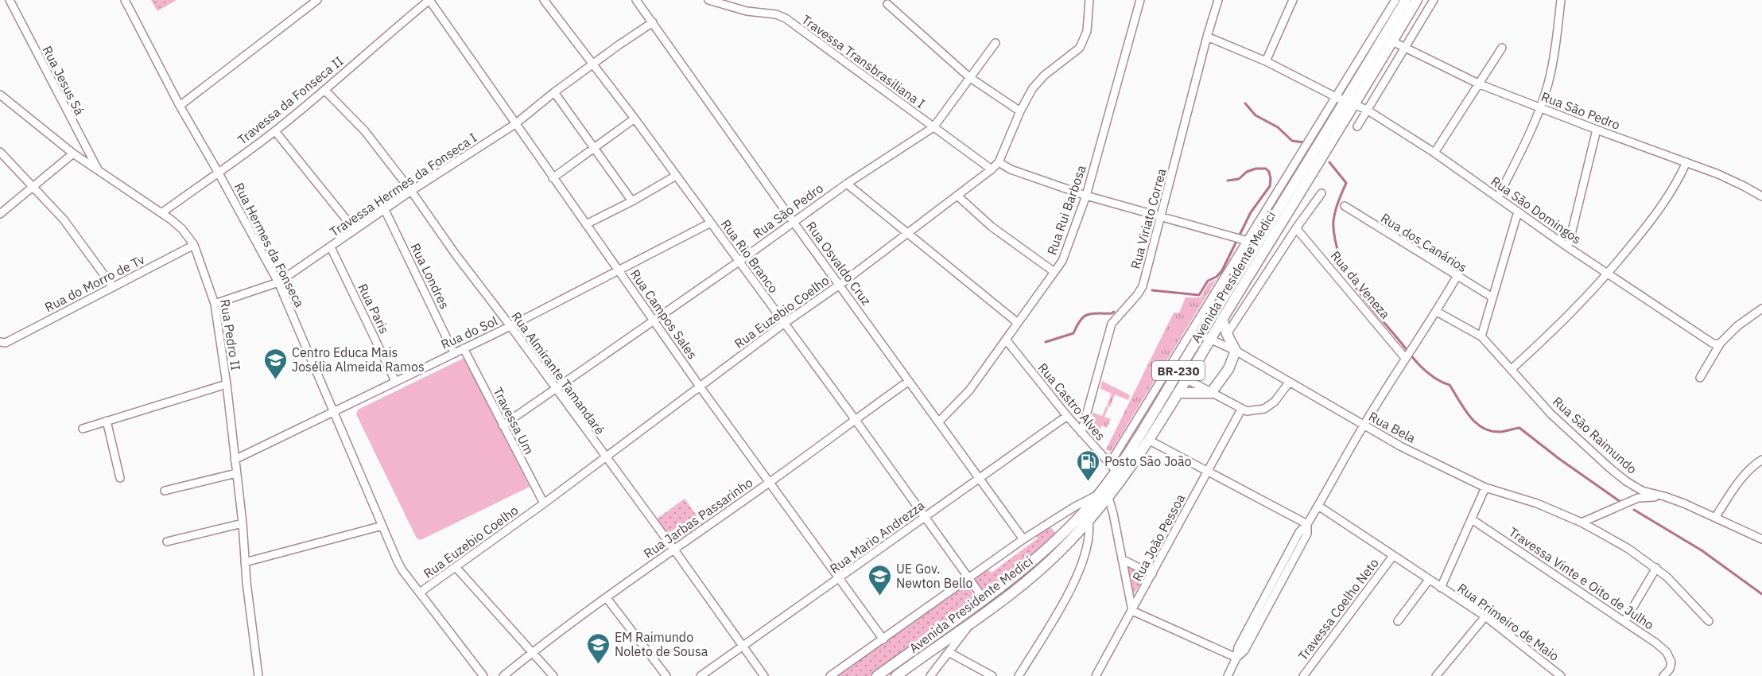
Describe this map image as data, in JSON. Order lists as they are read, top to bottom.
{
  "streets": {
    "main road": ["Avenida Presidente Medici", "BR-230"],
    "street": [
      "Travessa Transbrasiliana I",
      "Rua Jesus Sá",
      "Travessa da Fonseca II",
      "Rua São Pedro",
      "Travessa Hermes da Fonseca I",
      "Rua Rui Barbosa",
      "Rua São Domingos",
      "Rua Viriato Correa",
      "Rua dos Canários",
      "Rua Hermes da Fonseca",
      "Rua Rio Branco",
      "Rua Osvaldo Cruz",
      "Rua Londres",
      "Rua do Morro de Tv",
      "Rua da Veneza",
      "Rua Paris",
      "Rua Euzebio Coelho",
      "Rua Campos Sales",
      "Rua do Sol",
      "Rua Pedro II",
      "Rua Almirante Tamandaré",
      "Rua Castro Alves",
      "Travessa Um",
      "Rua Bela",
      "Rua São Raimundo",
      "Rua Jarbas Passarinho",
      "Rua Mario Andrezza",
      "Rua João Pessoa",
      "Travessa Vinte e Oito de Julho",
      "Travessa Coelho Neto",
      "Rua Primeiro de Maio"
    ]
  },
  "crossings": [
    ["Travessa Transbrasiliana I", "Rua São Pedro"],
    ["Travessa Transbrasiliana I", "Rua Euzebio Coelho"],
    ["Rua Jesus Sá", "Rua Pedro II"],
    ["Travessa da Fonseca II", "Rua Hermes da Fonseca"],
    ["Travessa da Fonseca II", "Rua Campos Sales"],
    ["Travessa da Fonseca II", "Rua Pedro II"],
    ["Travessa da Fonseca II", "Rua Almirante Tamandaré"],
    ["Rua São Pedro", "Rua Rio Branco"],
    ["Rua São Pedro", "Rua Osvaldo Cruz"],
    ["Rua São Pedro", "Avenida Presidente Medici"],
    ["Rua São Pedro", "Rua Campos Sales"],
    ["Rua São Pedro", "Rua Almirante Tamandaré"],
    ["Rua São Pedro", "Travessa Um"],
    ["Travessa Hermes da Fonseca I", "Rua Hermes da Fonseca"],
    ["Travessa Hermes da Fonseca I", "Rua Rio Branco"],
    ["Travessa Hermes da Fonseca I", "Rua Osvaldo Cruz"],
    ["Travessa Hermes da Fonseca I", "Rua Londres"],
    ["Travessa Hermes da Fonseca I", "Rua Paris"],
    ["Travessa Hermes da Fonseca I", "Rua Campos Sales"],
    ["Travessa Hermes da Fonseca I", "Rua Pedro II"],
    ["Travessa Hermes da Fonseca I", "Rua Almirante Tamandaré"],
    ["Rua Rui Barbosa", "Rua Osvaldo Cruz"],
    ["Rua Rui Barbosa", "Rua Castro Alves"],
    ["Rua São Domingos", "Rua Viriato Correa"],
    ["Rua São Domingos", "Avenida Presidente Medici"],
    ["Rua Viriato Correa", "Rua Castro Alves"],
    ["Rua Hermes da Fonseca", "Rua Euzebio Coelho"],
    ["Rua Hermes da Fonseca", "Rua do Sol"],
    ["Rua Rio Branco", "Avenida Presidente Medici"],
    ["Rua Rio Branco", "Rua Euzebio Coelho"],
    ["Rua Rio Branco", "Rua do Sol"],
    ["Rua Rio Branco", "Rua Jarbas Passarinho"],
    ["Rua Rio Branco", "Rua Mario Andrezza"],
    ["Rua Osvaldo Cruz", "Avenida Presidente Medici"],
    ["Rua Osvaldo Cruz", "Rua Euzebio Coelho"],
    ["Rua Osvaldo Cruz", "Rua Jarbas Passarinho"],
    ["Rua Osvaldo Cruz", "Rua Mario Andrezza"],
    ["Rua Londres", "Rua do Sol"],
    ["Avenida Presidente Medici", "Rua Campos Sales"],
    ["Avenida Presidente Medici", "Rua Castro Alves"],
    ["Avenida Presidente Medici", "Rua Bela"],
    ["Rua do Morro de Tv", "Rua Pedro II"],
    ["Rua Paris", "Rua do Sol"],
    ["Rua Euzebio Coelho", "Rua Campos Sales"],
    ["Rua Euzebio Coelho", "Rua Almirante Tamandaré"],
    ["Rua Euzebio Coelho", "Travessa Um"],
    ["Rua Campos Sales", "Rua do Sol"],
    ["Rua Campos Sales", "Rua Jarbas Passarinho"],
    ["Rua Campos Sales", "Rua Mario Andrezza"],
    ["Rua do Sol", "Rua Pedro II"],
    ["Rua do Sol", "Rua Almirante Tamandaré"],
    ["Rua do Sol", "Travessa Um"],
    ["Rua Almirante Tamandaré", "Rua Jarbas Passarinho"],
    ["Rua Almirante Tamandaré", "Rua Mario Andrezza"],
    ["Rua Castro Alves", "Rua Mario Andrezza"],
    ["Rua Bela", "Rua Primeiro de Maio"],
    ["Travessa Vinte e Oito de Julho", "Rua Primeiro de Maio"],
    ["Travessa Coelho Neto", "Rua Primeiro de Maio"]
  ],
  "places": {
    "school or university": ["Centro Educa Mais Josélia Almeida Ramos", "UE Gov. Newton Bello", "EM Raimundo Noleto de Sousa"],
    "fuel station": ["Posto São João"]
  }
}
